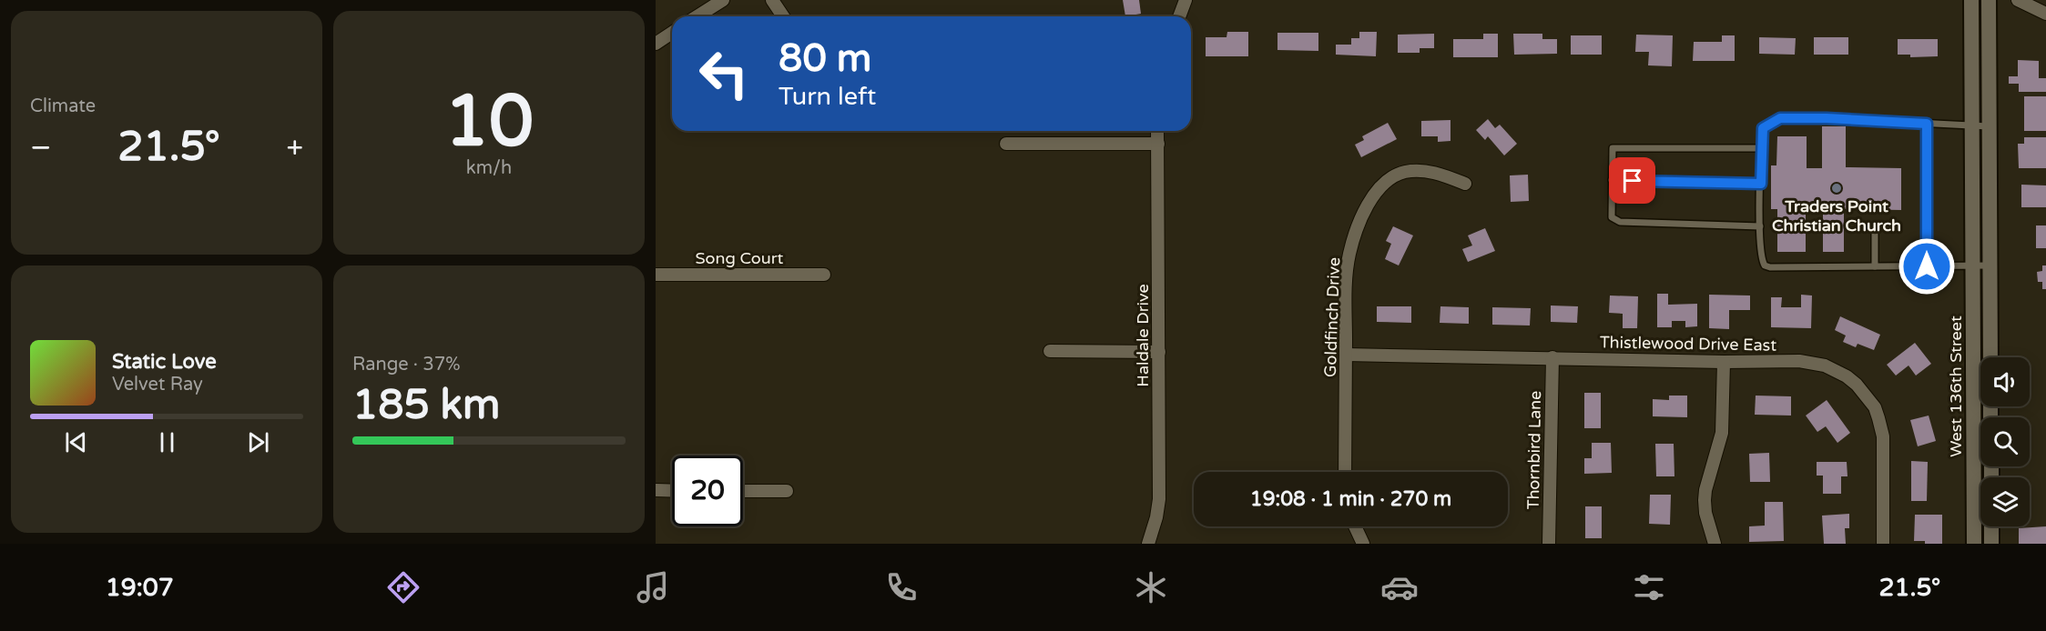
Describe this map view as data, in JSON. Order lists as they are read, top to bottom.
{
  "streets": {
    "street": [
      "Song Court",
      "Goldfinch Drive",
      "Haldale Drive",
      "Thistlewood Drive East",
      "West 136th Street",
      "Thornbird Lane"
    ]
  },
  "crossings": [
    ["Goldfinch Drive", "Thistlewood Drive East"],
    ["Thistlewood Drive East", "Thornbird Lane"]
  ],
  "places": ["Traders Point Christian Church"],
  "page": {
    "tile": [
      "Climate",
      ["10", "km/h"],
      ["Range · 37%", "185 km"]
    ],
    "turn": ["80 m", "Turn left"],
    "heat": ["−", "21.5°", "+"],
    "song": ["Static Love", "Velvet Ray"],
    "limit": "20",
    "trip": "19:08 · 1 min · 270 m",
    "tabs": ["19:07", "21.5°"]
  }
}
